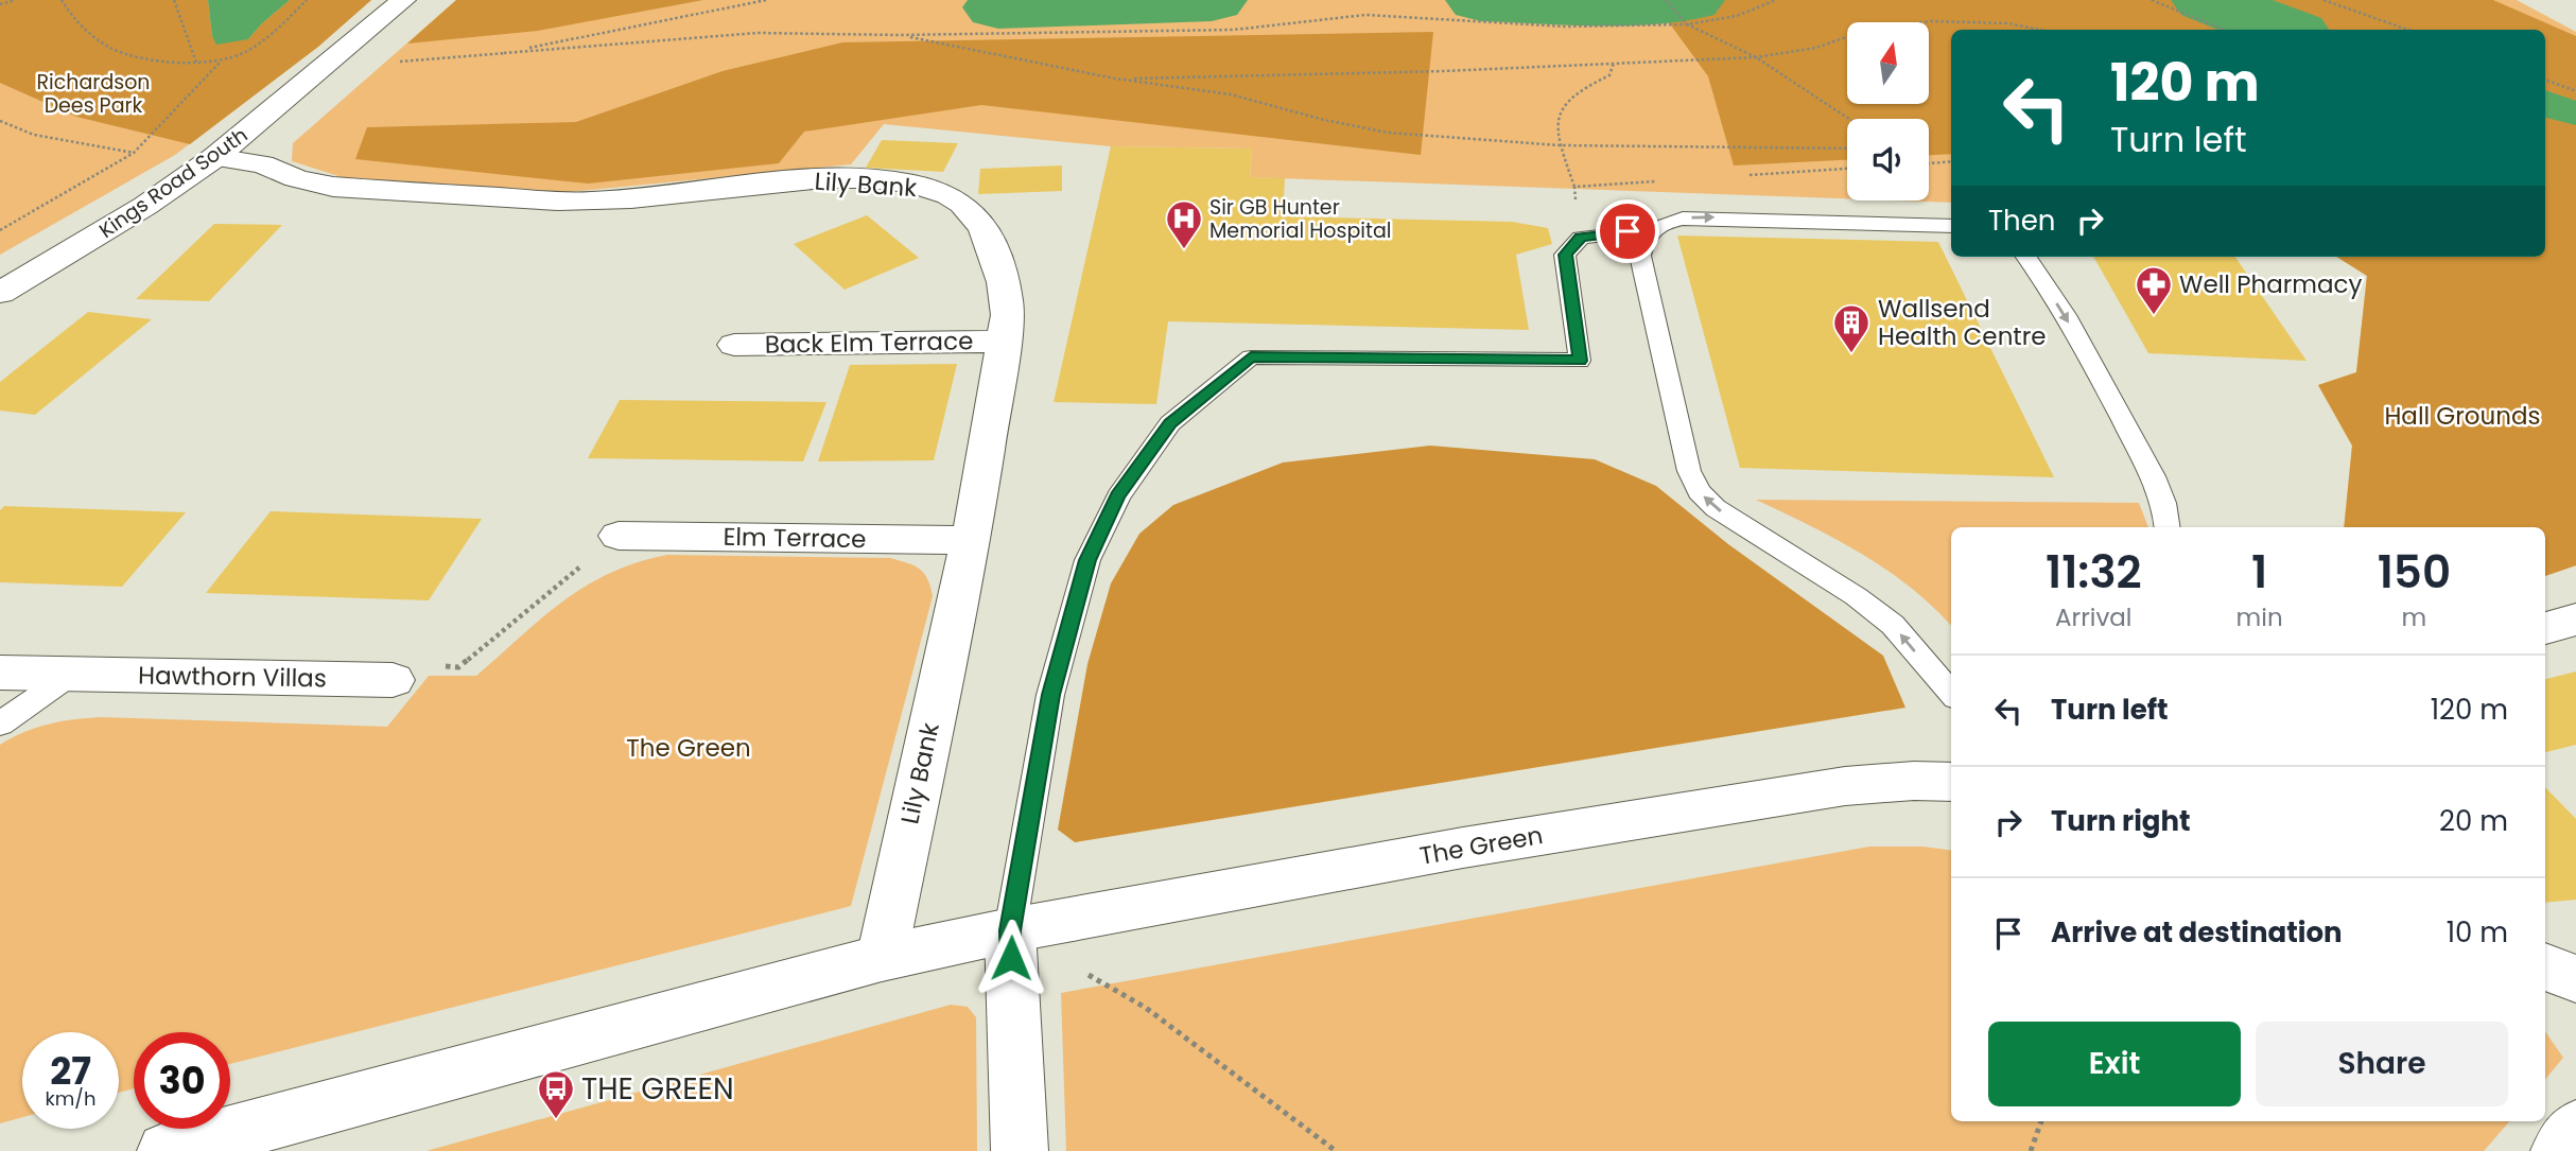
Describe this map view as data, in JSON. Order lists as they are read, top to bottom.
{
  "streets": {
    "street": [
      "Kings Road South",
      "Lily Bank",
      "Back Elm Terrace",
      "Elm Terrace",
      "Hawthorn Villas",
      "The Green"
    ]
  },
  "crossings": [
    ["Kings Road South", "Lily Bank"],
    ["Lily Bank", "Back Elm Terrace"],
    ["Lily Bank", "Elm Terrace"],
    ["Lily Bank", "The Green"]
  ],
  "parks": ["Richardson Dees Park", "Hall Grounds", "The Green"],
  "places": {
    "hospital": ["Sir GB Hunter Memorial Hospital"],
    "pharmacy": ["Well Pharmacy"],
    "building": ["Wallsend Health Centre"],
    "bus stop": ["THE GREEN"]
  },
  "north": "top",
  "page": {
    "turn": ["120 m", "Turn left"],
    "then": "Then",
    "eta": [
      "11:32",
      "Arrival",
      "1",
      "min",
      "150",
      "m"
    ],
    "list": [
      {
        "name": "Turn left",
        "value": "120 m"
      },
      {
        "name": "Turn right",
        "value": "20 m"
      },
      {
        "name": "Arrive at destination",
        "value": "10 m"
      }
    ],
    "buttons": ["Exit", "Share"],
    "speed": "27 km/h",
    "limit": "30"
  }
}
